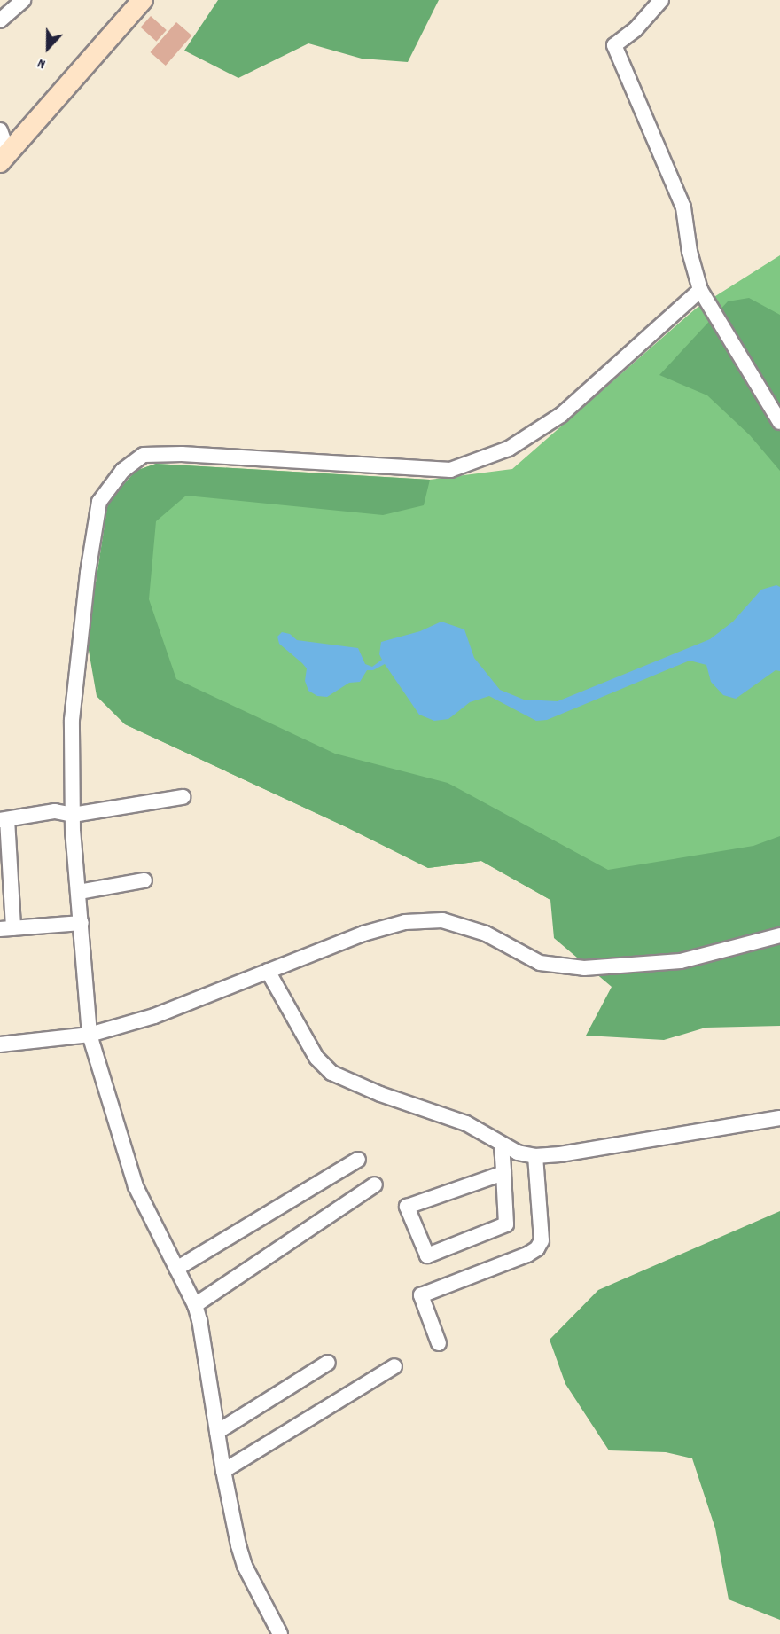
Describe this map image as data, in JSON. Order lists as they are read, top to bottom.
{
  "north": "bottom"
}
